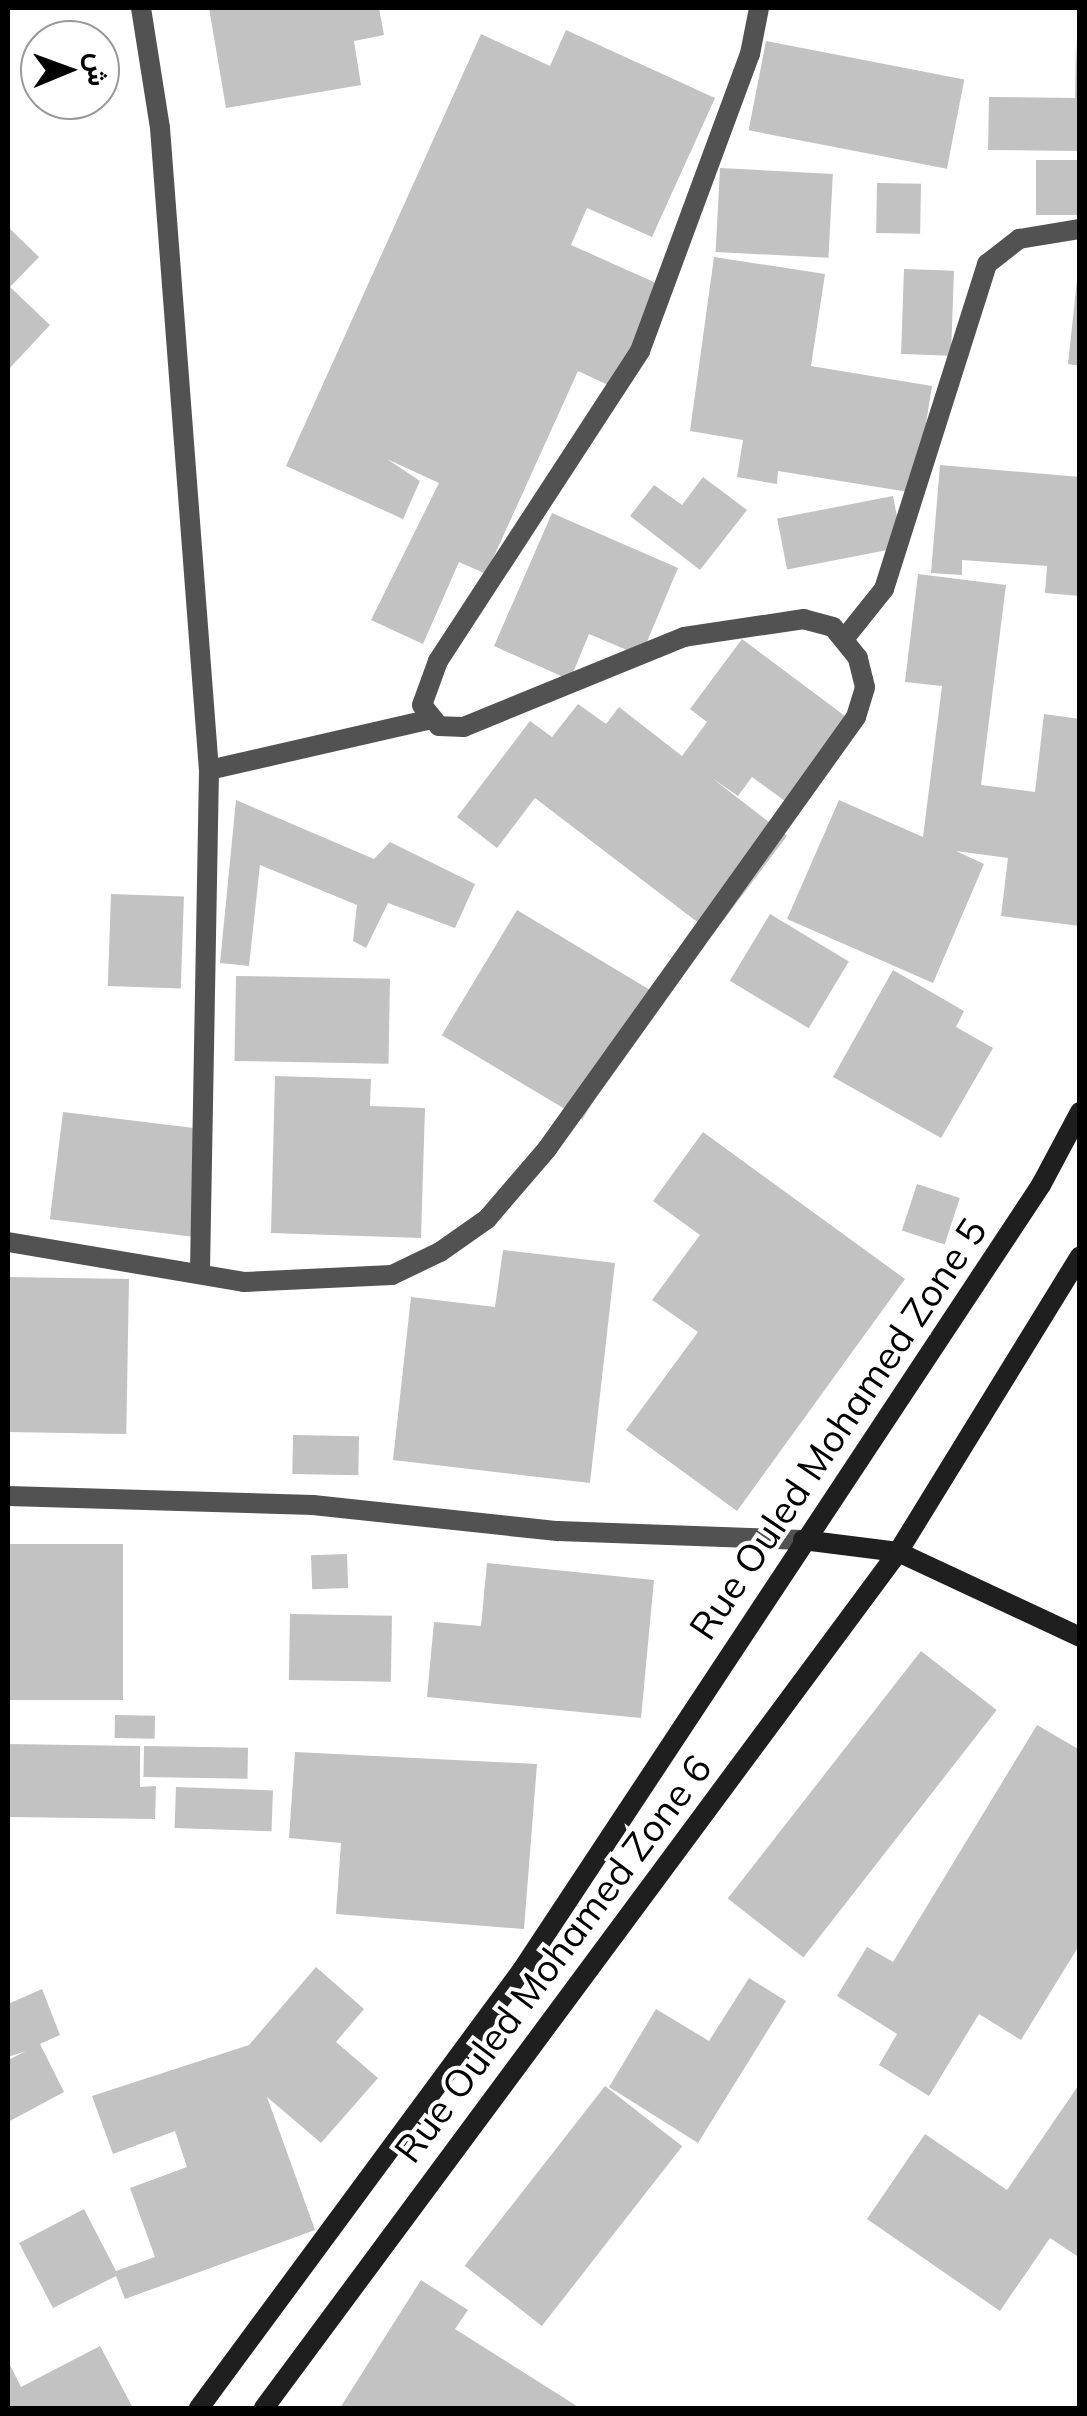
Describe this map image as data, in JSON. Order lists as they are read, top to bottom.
{
  "streets": {
    "street": ["Rue Ouled Mohamed Zone 5", "Rue Ouled Mohamed Zone 6"]
  },
  "crossings": [
    ["Rue Ouled Mohamed Zone 5", "Rue Ouled Mohamed Zone 6"]
  ],
  "north": "right"
}
